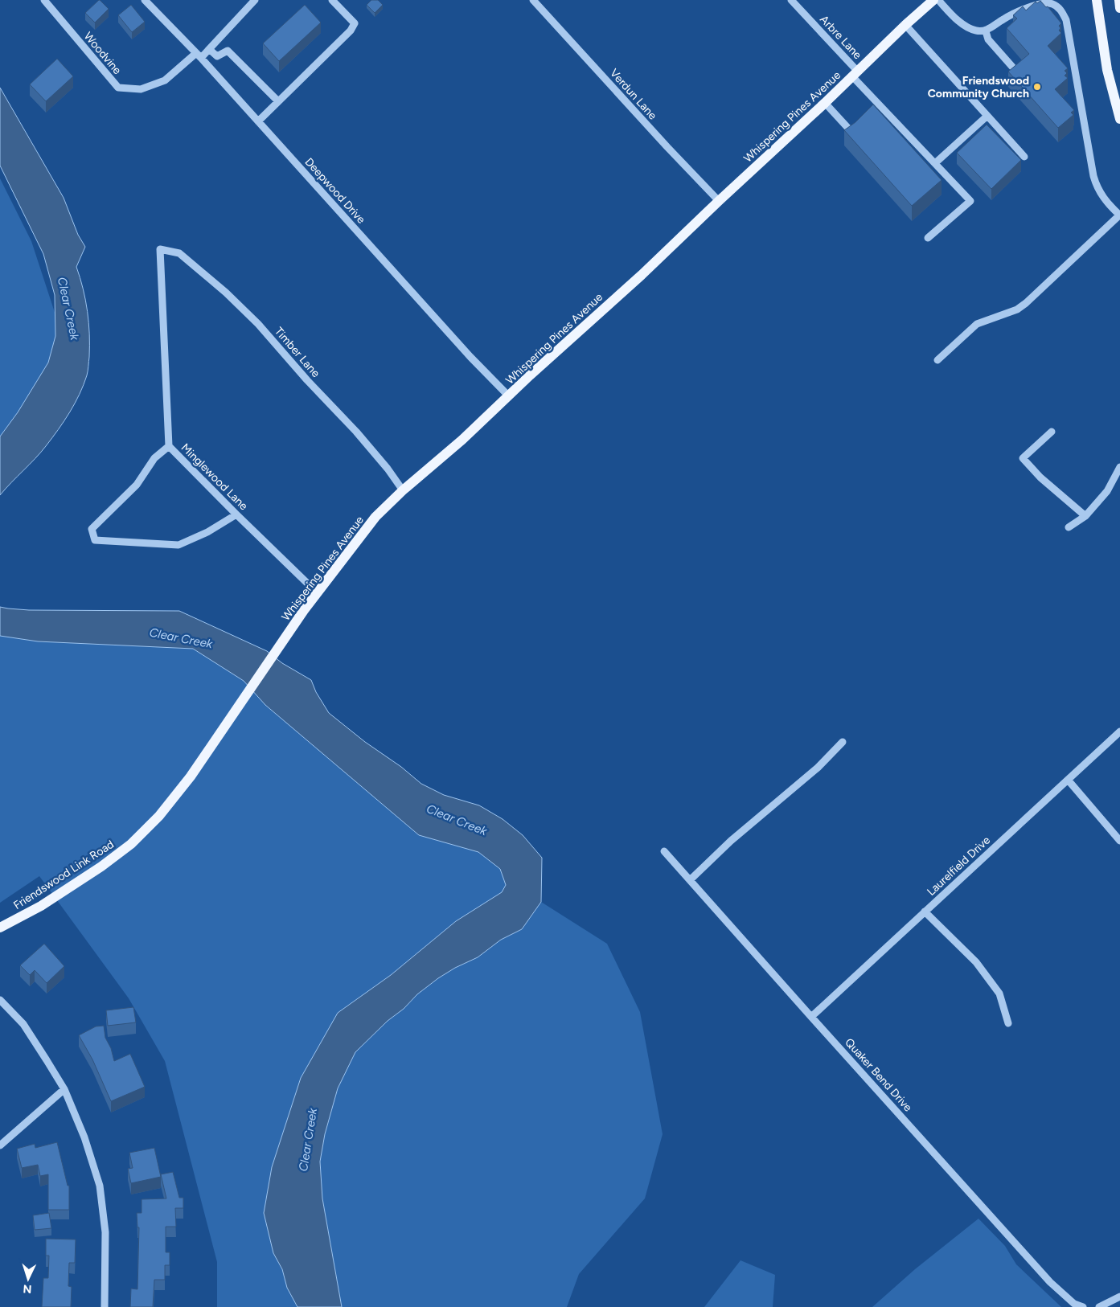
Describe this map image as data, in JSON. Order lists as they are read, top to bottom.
{
  "streets": {
    "main road": ["Whispering Pines Avenue", "Friendswood Link Road"],
    "street": [
      "Arbre Lane",
      "Woodvine",
      "Verdun Lane",
      "Deepwood Drive",
      "Timber Lane",
      "Minglewood Lane",
      "Laurelfield Drive",
      "Quaker Bend Drive"
    ]
  },
  "crossings": [
    ["Arbre Lane", "Whispering Pines Avenue"],
    ["Woodvine", "Deepwood Drive"],
    ["Verdun Lane", "Whispering Pines Avenue"],
    ["Whispering Pines Avenue", "Deepwood Drive"],
    ["Whispering Pines Avenue", "Timber Lane"],
    ["Whispering Pines Avenue", "Minglewood Lane"],
    ["Whispering Pines Avenue", "Friendswood Link Road"],
    ["Timber Lane", "Minglewood Lane"],
    ["Laurelfield Drive", "Quaker Bend Drive"]
  ],
  "water": ["Clear Creek"],
  "places": ["Friendswood Community Church"],
  "north": "bottom"
}
